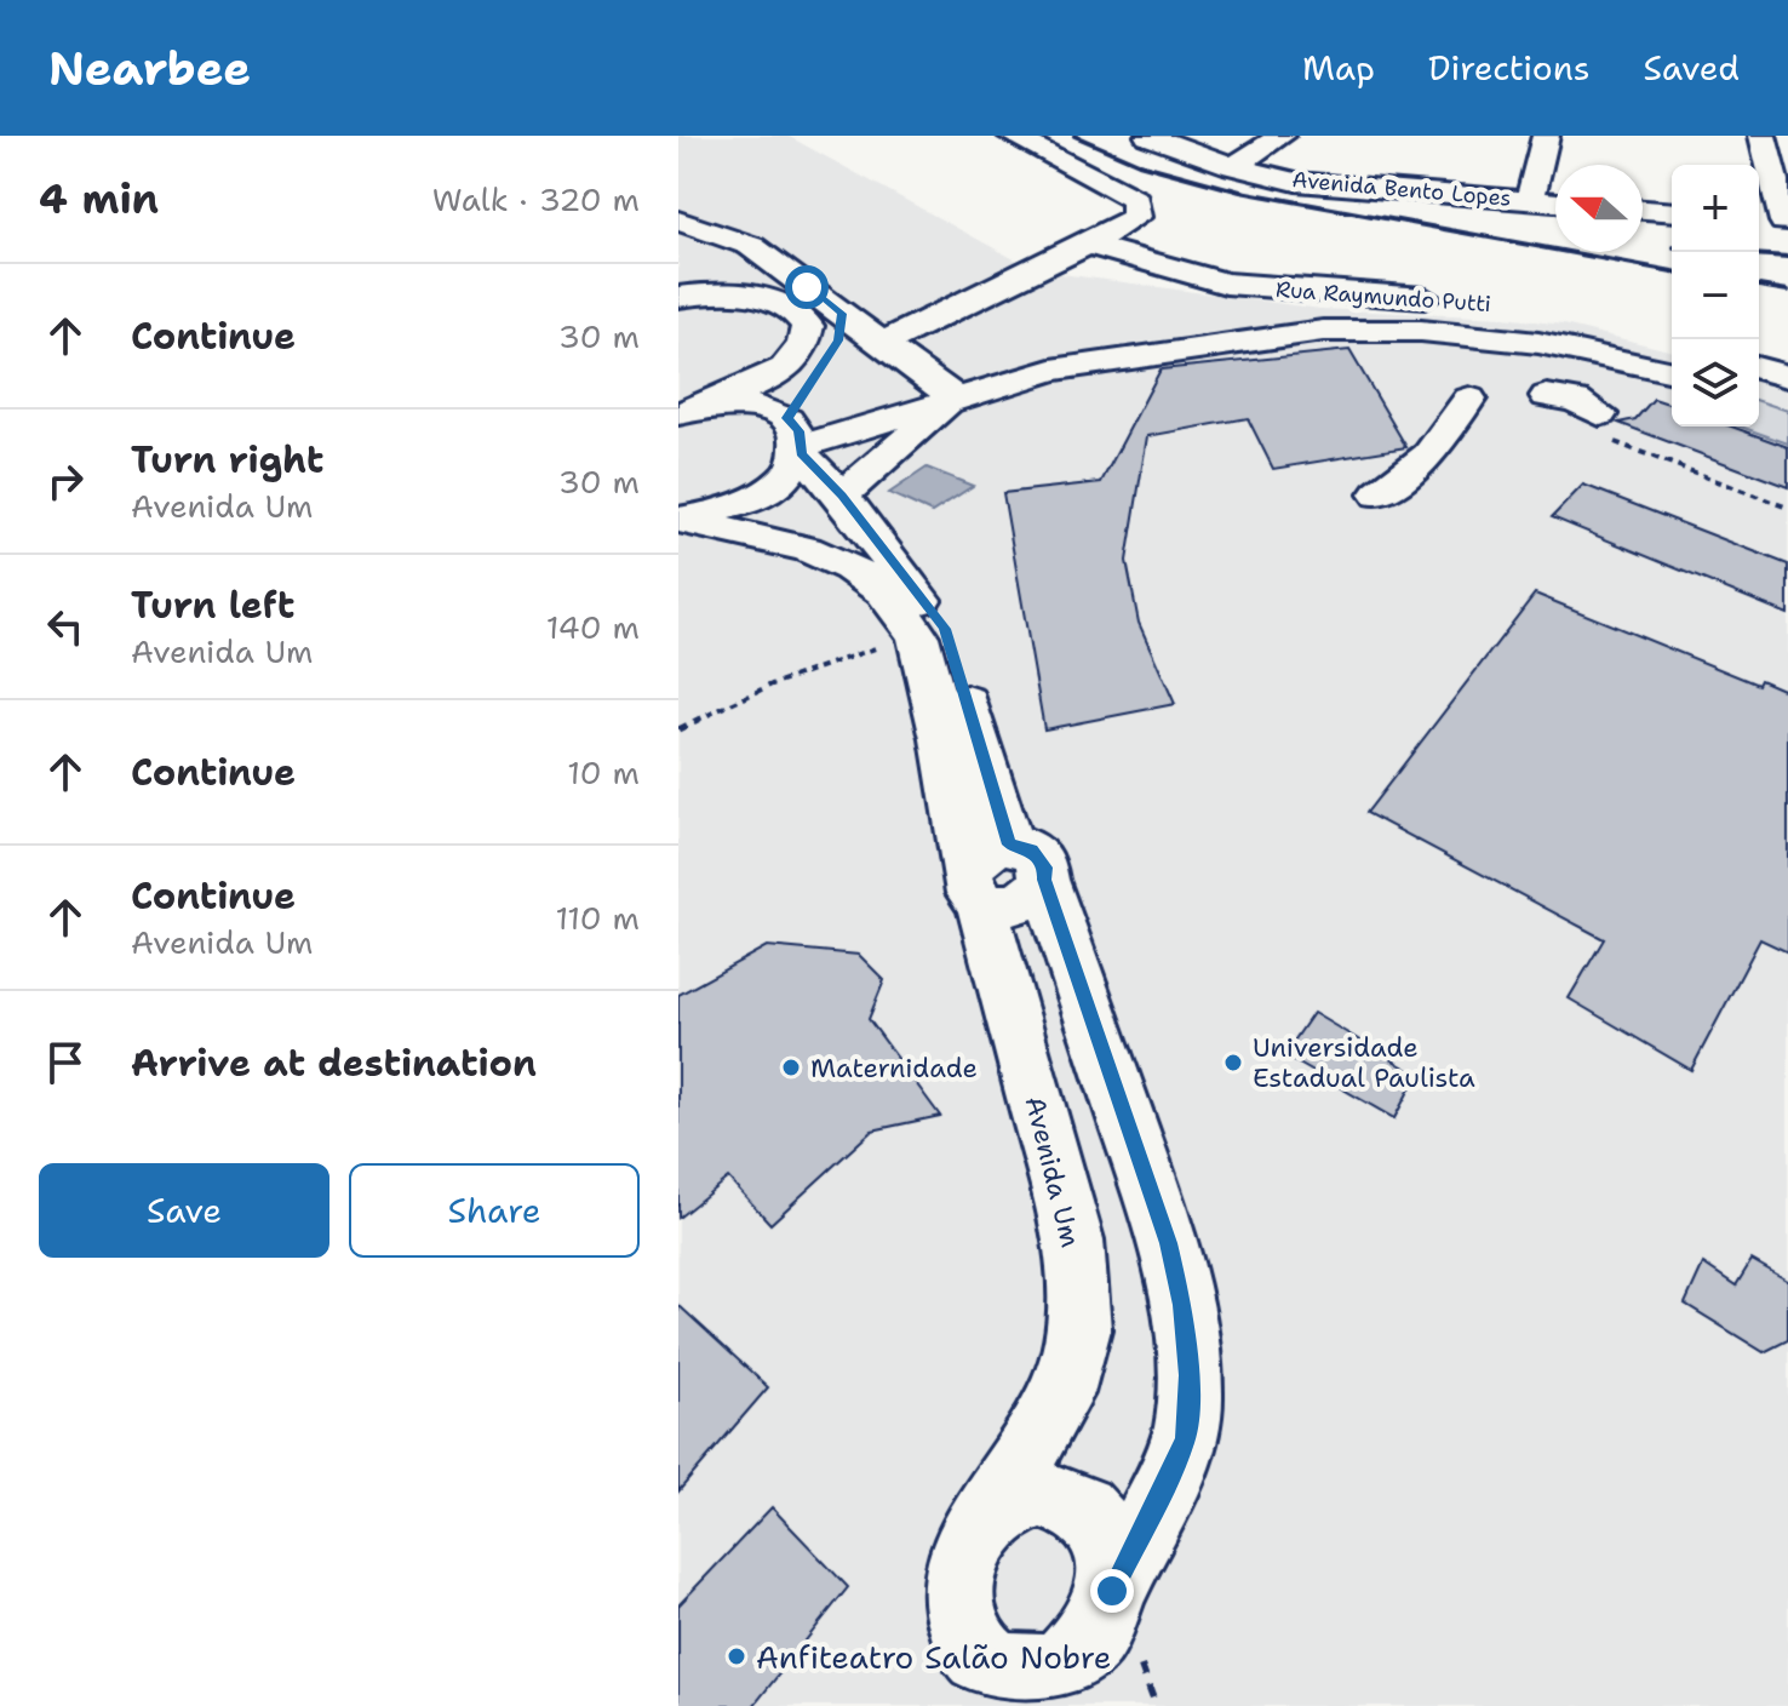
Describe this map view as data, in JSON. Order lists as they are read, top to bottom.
{
  "streets": {
    "street": ["Avenida Bento Lopes", "Rua Raymundo Putti", "Avenida Um"]
  },
  "places": ["Universidade Estadual Paulista", "Maternidade", "Anfiteatro Salão Nobre"],
  "north": "left",
  "page": {
    "header": "Nearbee",
    "nav": ["Map", "Directions", "Saved"],
    "heading": ["4 min", "Walk · 320 m"],
    "map_buttons": ["+", "−"],
    "list": [
      ["Continue", "30 m"],
      ["Turn right", "Avenida Um", "30 m"],
      ["Turn left", "Avenida Um", "140 m"],
      ["Continue", "10 m"],
      ["Continue", "Avenida Um", "110 m"],
      "Arrive at destination"
    ],
    "buttons": ["Save", "Share"]
  }
}
